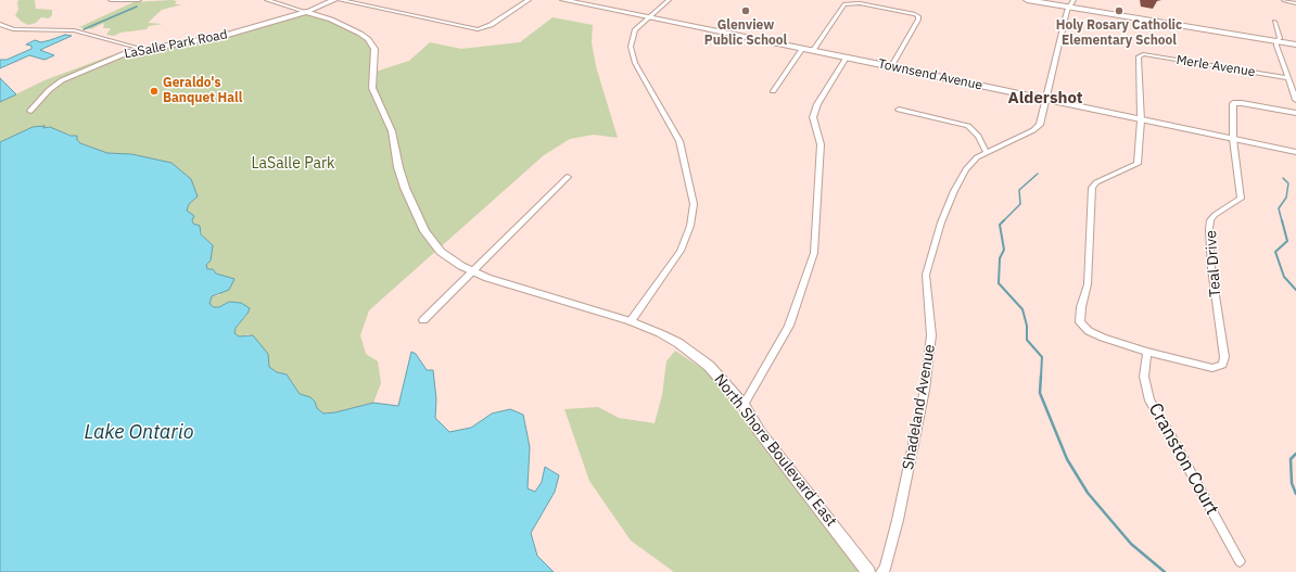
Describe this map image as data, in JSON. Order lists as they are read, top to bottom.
{
  "streets": {
    "main road": ["LaSalle Park Road"],
    "street": [
      "Merle Avenue",
      "Townsend Avenue",
      "Teal Drive",
      "Shadeland Avenue",
      "North Shore Boulevard East",
      "Cranston Court"
    ]
  },
  "crossings": [
    ["LaSalle Park Road", "North Shore Boulevard East"],
    ["Merle Avenue", "Townsend Avenue"],
    ["Townsend Avenue", "Teal Drive"],
    ["Townsend Avenue", "Shadeland Avenue"],
    ["Teal Drive", "Cranston Court"]
  ],
  "districts": ["Aldershot"],
  "water": ["Lake Ontario"],
  "parks": ["LaSalle Park"],
  "places": ["Glenview Public School", "Holy Rosary Catholic Elementary School", "Geraldo's Banquet Hall"]
}
